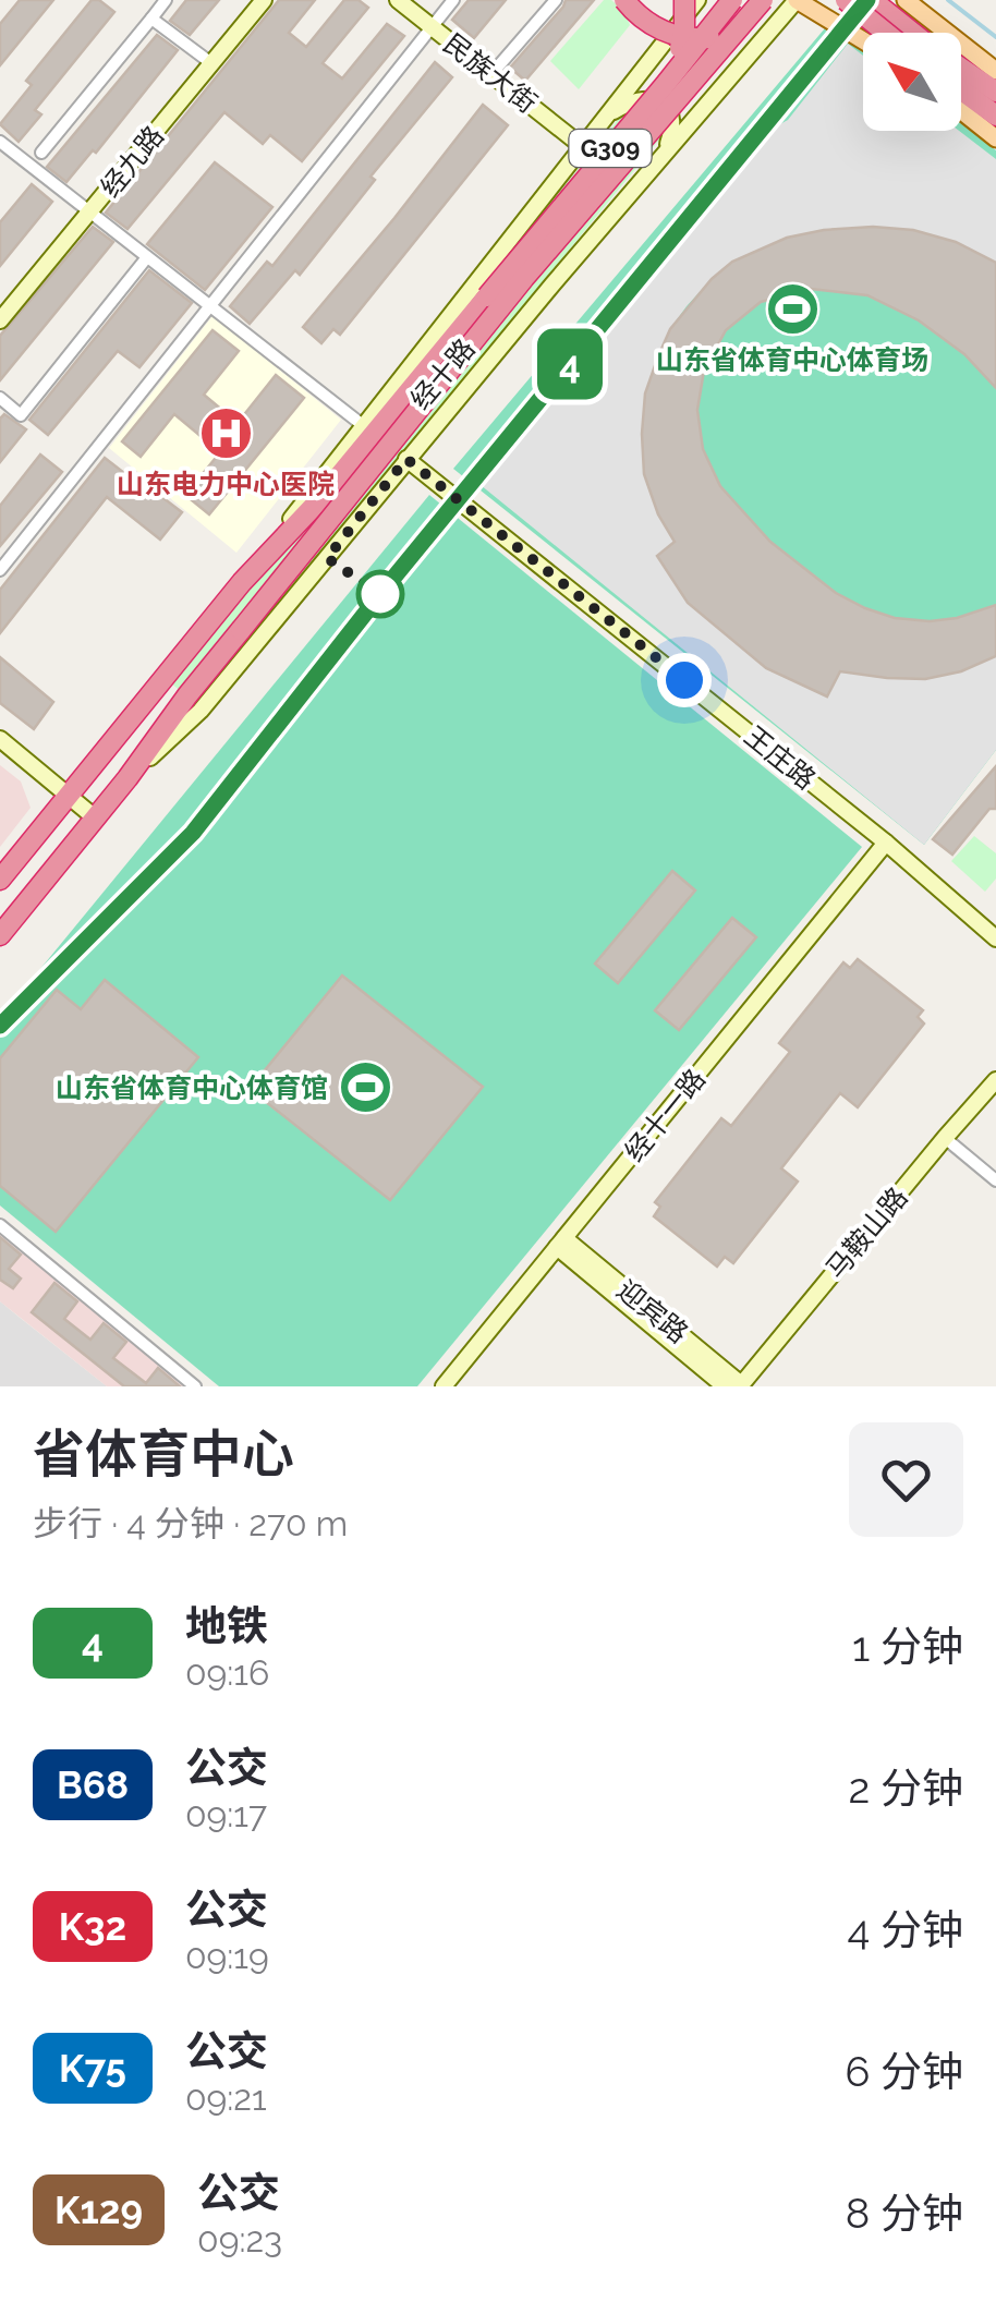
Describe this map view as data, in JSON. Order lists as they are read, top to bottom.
{
  "streets": {
    "highway": ["G309", "经十路"],
    "main road": [
      "民族大街",
      "经九路",
      "王庄路",
      "经十一路",
      "马鞍山路",
      "迎宾路"
    ]
  },
  "crossings": [
    ["民族大街", "经十路"],
    ["经十路", "王庄路"],
    ["王庄路", "经十一路"],
    ["经十一路", "迎宾路"],
    ["马鞍山路", "迎宾路"]
  ],
  "places": {
    "sports": ["山东省体育中心体育场", "山东省体育中心体育馆"],
    "hospital": ["山东电力中心医院"]
  },
  "lines": ["metro line 4"],
  "north": "top left",
  "page": {
    "on_map": "4",
    "heading": ["省体育中心", "步行 · 4 分钟 · 270 m"],
    "list": [
      {
        "mark": "4",
        "name": "地铁",
        "note": "09:16",
        "value": "1 分钟"
      },
      {
        "mark": "B68",
        "name": "公交",
        "note": "09:17",
        "value": "2 分钟"
      },
      {
        "mark": "K32",
        "name": "公交",
        "note": "09:19",
        "value": "4 分钟"
      },
      {
        "mark": "K75",
        "name": "公交",
        "note": "09:21",
        "value": "6 分钟"
      },
      {
        "mark": "K129",
        "name": "公交",
        "note": "09:23",
        "value": "8 分钟"
      }
    ]
  }
}
